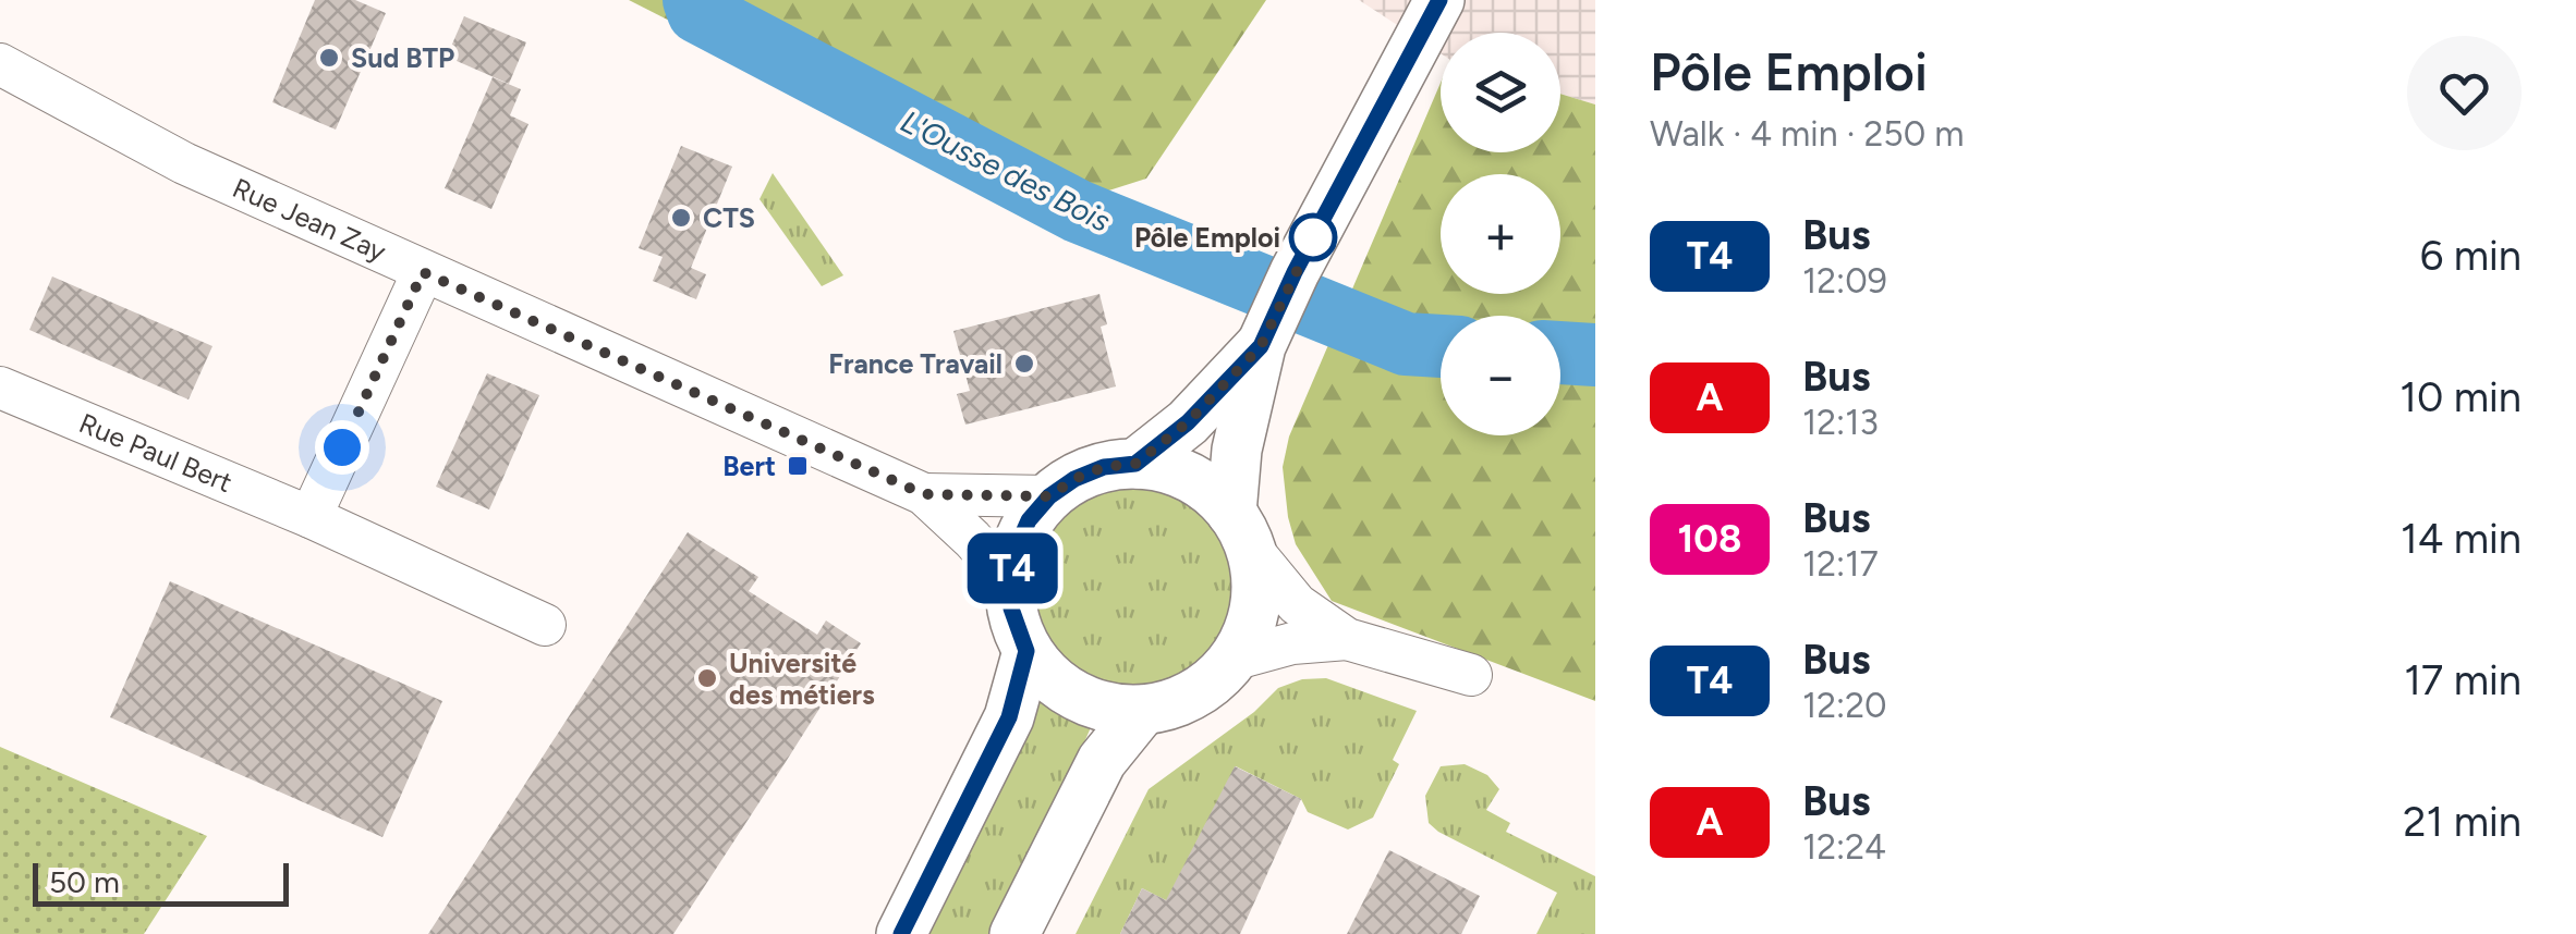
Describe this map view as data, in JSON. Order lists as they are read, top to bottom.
{
  "streets": {
    "street": ["Rue Jean Zay", "Rue Paul Bert"]
  },
  "water": ["L'Ousse des Bois"],
  "places": {
    "other": [
      "Sud BTP",
      "CTS",
      "Pôle Emploi",
      "France Travail",
      "Université des métiers"
    ],
    "transit": ["Bert"]
  },
  "lines": ["bus line T4"],
  "scale_bar": "50 m",
  "page": {
    "on_map": "T4",
    "heading": ["Pôle Emploi", "Walk · 4 min · 250 m"],
    "map_buttons": ["+", "−"],
    "list": [
      {
        "mark": "T4",
        "name": "Bus",
        "note": "12:09",
        "value": "6 min"
      },
      {
        "mark": "A",
        "name": "Bus",
        "note": "12:13",
        "value": "10 min"
      },
      {
        "mark": "108",
        "name": "Bus",
        "note": "12:17",
        "value": "14 min"
      },
      {
        "mark": "T4",
        "name": "Bus",
        "note": "12:20",
        "value": "17 min"
      },
      {
        "mark": "A",
        "name": "Bus",
        "note": "12:24",
        "value": "21 min"
      }
    ],
    "scale": "50 m"
  }
}
